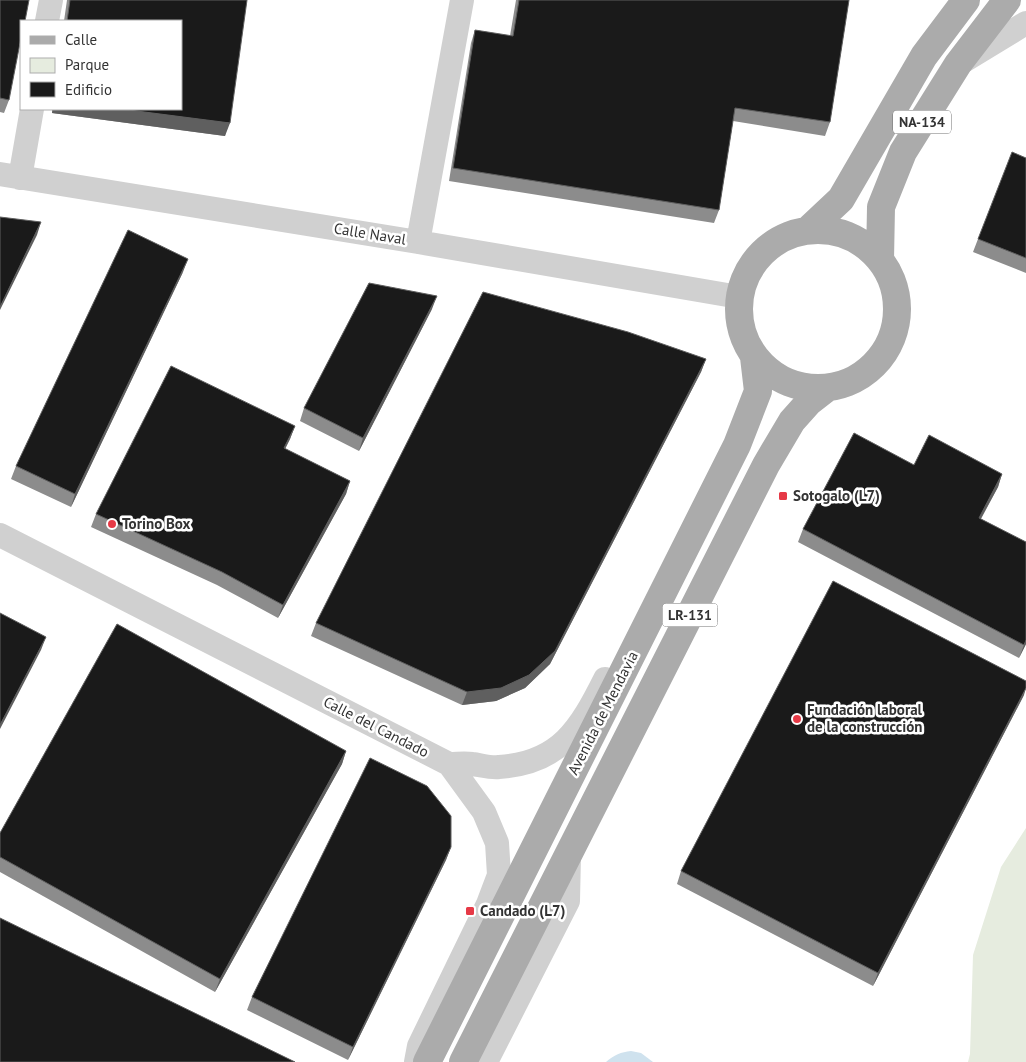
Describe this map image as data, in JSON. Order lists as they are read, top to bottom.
{
  "streets": {
    "main road": ["NA-134", "LR-131", "Avenida de Mendavia"],
    "street": ["Calle Naval", "Calle del Candado"]
  },
  "crossings": [
    ["NA-134", "Calle Naval"],
    ["NA-134", "LR-131"],
    ["NA-134", "Avenida de Mendavia"],
    ["Calle Naval", "LR-131"],
    ["Calle Naval", "Avenida de Mendavia"],
    ["LR-131", "Avenida de Mendavia"],
    ["Avenida de Mendavia", "Calle del Candado"]
  ],
  "places": {
    "transit": ["Sotogalo (L7)", "Candado (L7)"],
    "other": ["Torino Box", "Fundación laboral de la construcción"]
  },
  "legend": ["Calle", "Parque", "Edificio"]
}
